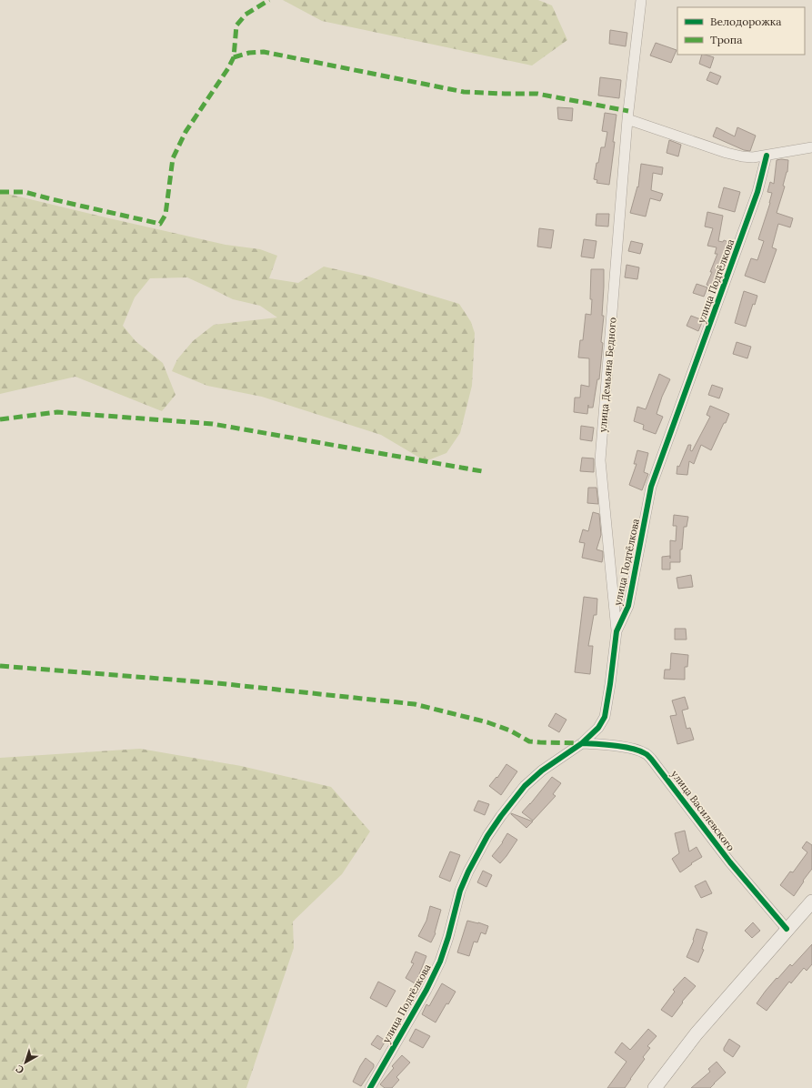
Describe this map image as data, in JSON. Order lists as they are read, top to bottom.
{
  "streets": {
    "street": ["улица Подтёлкова", "улица Демьяна Бедного", "улица Василевского"]
  },
  "crossings": [
    ["улица Подтёлкова", "улица Демьяна Бедного"],
    ["улица Подтёлкова", "улица Василевского"]
  ],
  "legend": ["Велодорожка", "Тропа"],
  "north": "bottom left"
}
